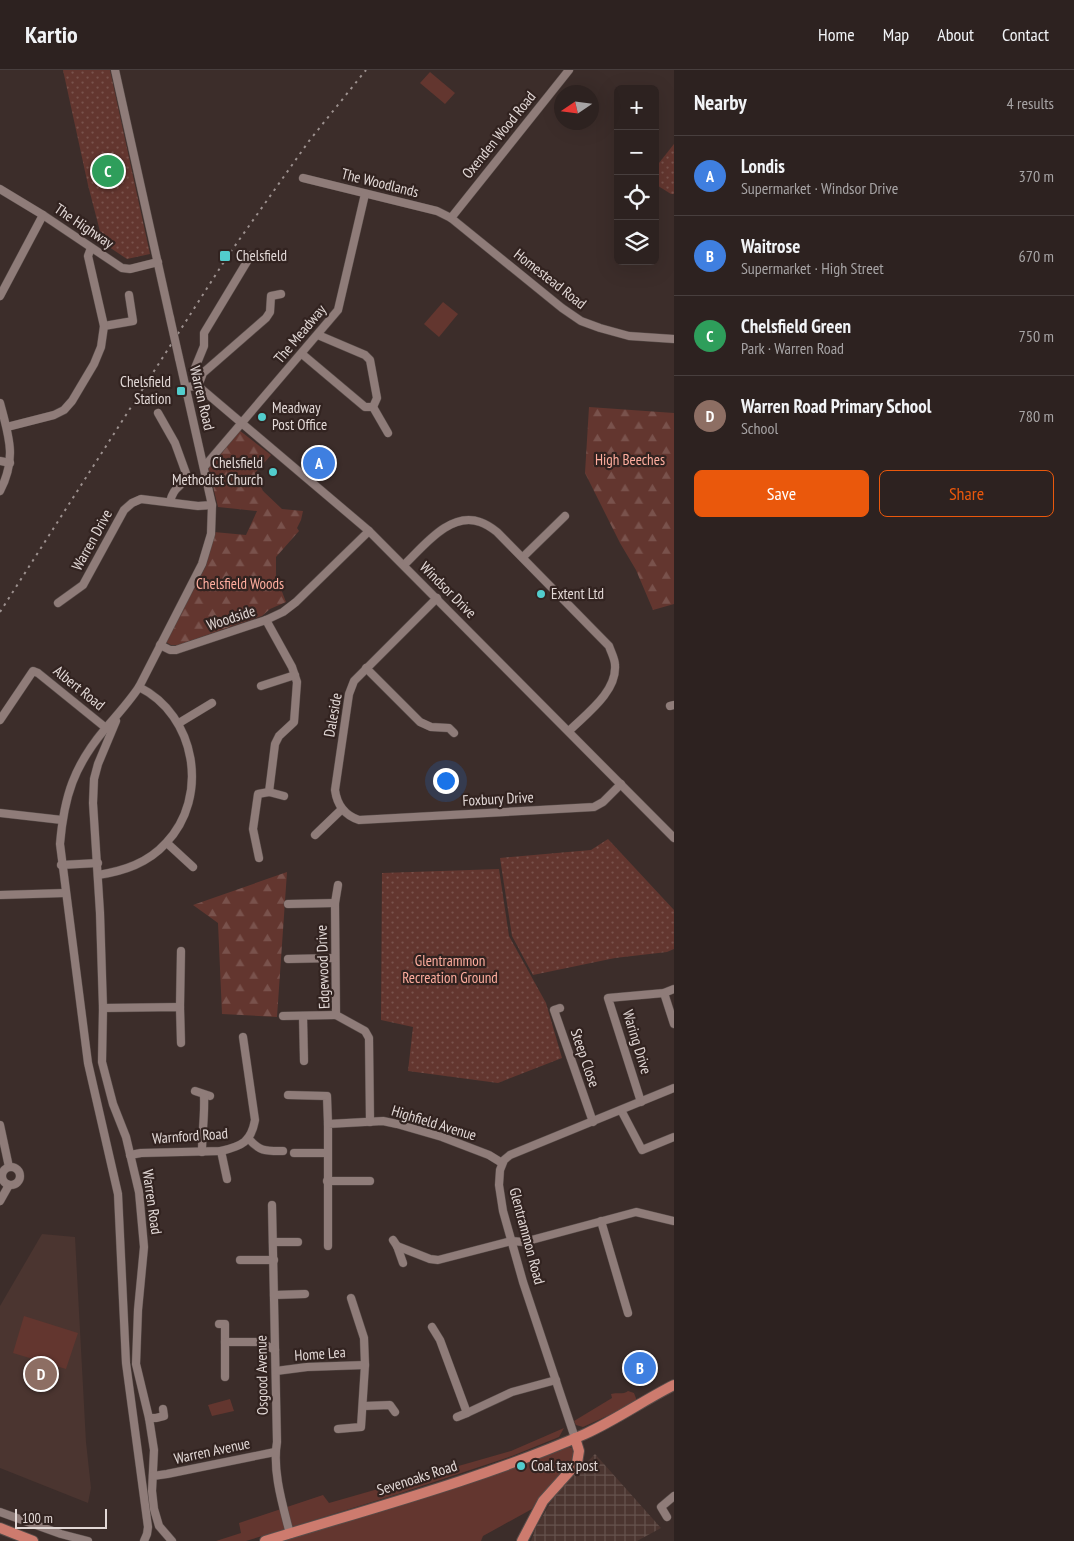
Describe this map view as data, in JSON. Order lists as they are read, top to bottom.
{
  "streets": {
    "main road": ["Sevenoaks Road"],
    "street": [
      "Oxenden Wood Road",
      "The Woodlands",
      "The Highway",
      "Homestead Road",
      "The Meadway",
      "Warren Road",
      "Warren Drive",
      "Windsor Drive",
      "Woodside",
      "Albert Road",
      "Daleside",
      "Foxbury Drive",
      "Edgewood Drive",
      "Waring Drive",
      "Steep Close",
      "Highfield Avenue",
      "Warnford Road",
      "Glentrammon Road",
      "Home Lea",
      "Osgood Avenue",
      "Warren Avenue"
    ]
  },
  "crossings": [
    ["Oxenden Wood Road", "The Woodlands"],
    ["Oxenden Wood Road", "Homestead Road"],
    ["The Woodlands", "Homestead Road"],
    ["The Woodlands", "The Meadway"],
    ["The Highway", "Warren Road"],
    ["The Meadway", "Warren Road"],
    ["The Meadway", "Windsor Drive"],
    ["Warren Road", "Warren Drive"],
    ["Warren Road", "Woodside"],
    ["Warren Road", "Albert Road"],
    ["Warren Road", "Warnford Road"],
    ["Warren Road", "Warren Avenue"],
    ["Windsor Drive", "Woodside"],
    ["Windsor Drive", "Daleside"],
    ["Windsor Drive", "Foxbury Drive"],
    ["Daleside", "Foxbury Drive"],
    ["Edgewood Drive", "Highfield Avenue"],
    ["Highfield Avenue", "Glentrammon Road"],
    ["Glentrammon Road", "Sevenoaks Road"],
    ["Home Lea", "Osgood Avenue"],
    ["Osgood Avenue", "Warren Avenue"],
    ["Osgood Avenue", "Sevenoaks Road"]
  ],
  "parks": ["High Beeches", "Chelsfield Woods", "Glentrammon Recreation Ground"],
  "places": {
    "transit": ["Chelsfield", "Chelsfield Station"],
    "other": [
      "Meadway Post Office",
      "Chelsfield Methodist Church",
      "Extent Ltd",
      "Coal tax post"
    ]
  },
  "scale_bar": "100 m",
  "north": "left",
  "page": {
    "header": "Kartio",
    "nav": [
      "Home",
      "Map",
      "About",
      "Contact"
    ],
    "heading": ["Nearby", "4 results"],
    "map_buttons": ["+", "−"],
    "list": [
      {
        "mark": "A",
        "name": "Londis",
        "note": "Supermarket · Windsor Drive",
        "value": "370 m"
      },
      {
        "mark": "B",
        "name": "Waitrose",
        "note": "Supermarket · High Street",
        "value": "670 m"
      },
      {
        "mark": "C",
        "name": "Chelsfield Green",
        "note": "Park · Warren Road",
        "value": "750 m"
      },
      {
        "mark": "D",
        "name": "Warren Road Primary School",
        "note": "School",
        "value": "780 m"
      }
    ],
    "pins": [
      "C",
      "A",
      "B",
      "D"
    ],
    "buttons": ["Save", "Share"],
    "scale": "100 m"
  }
}
